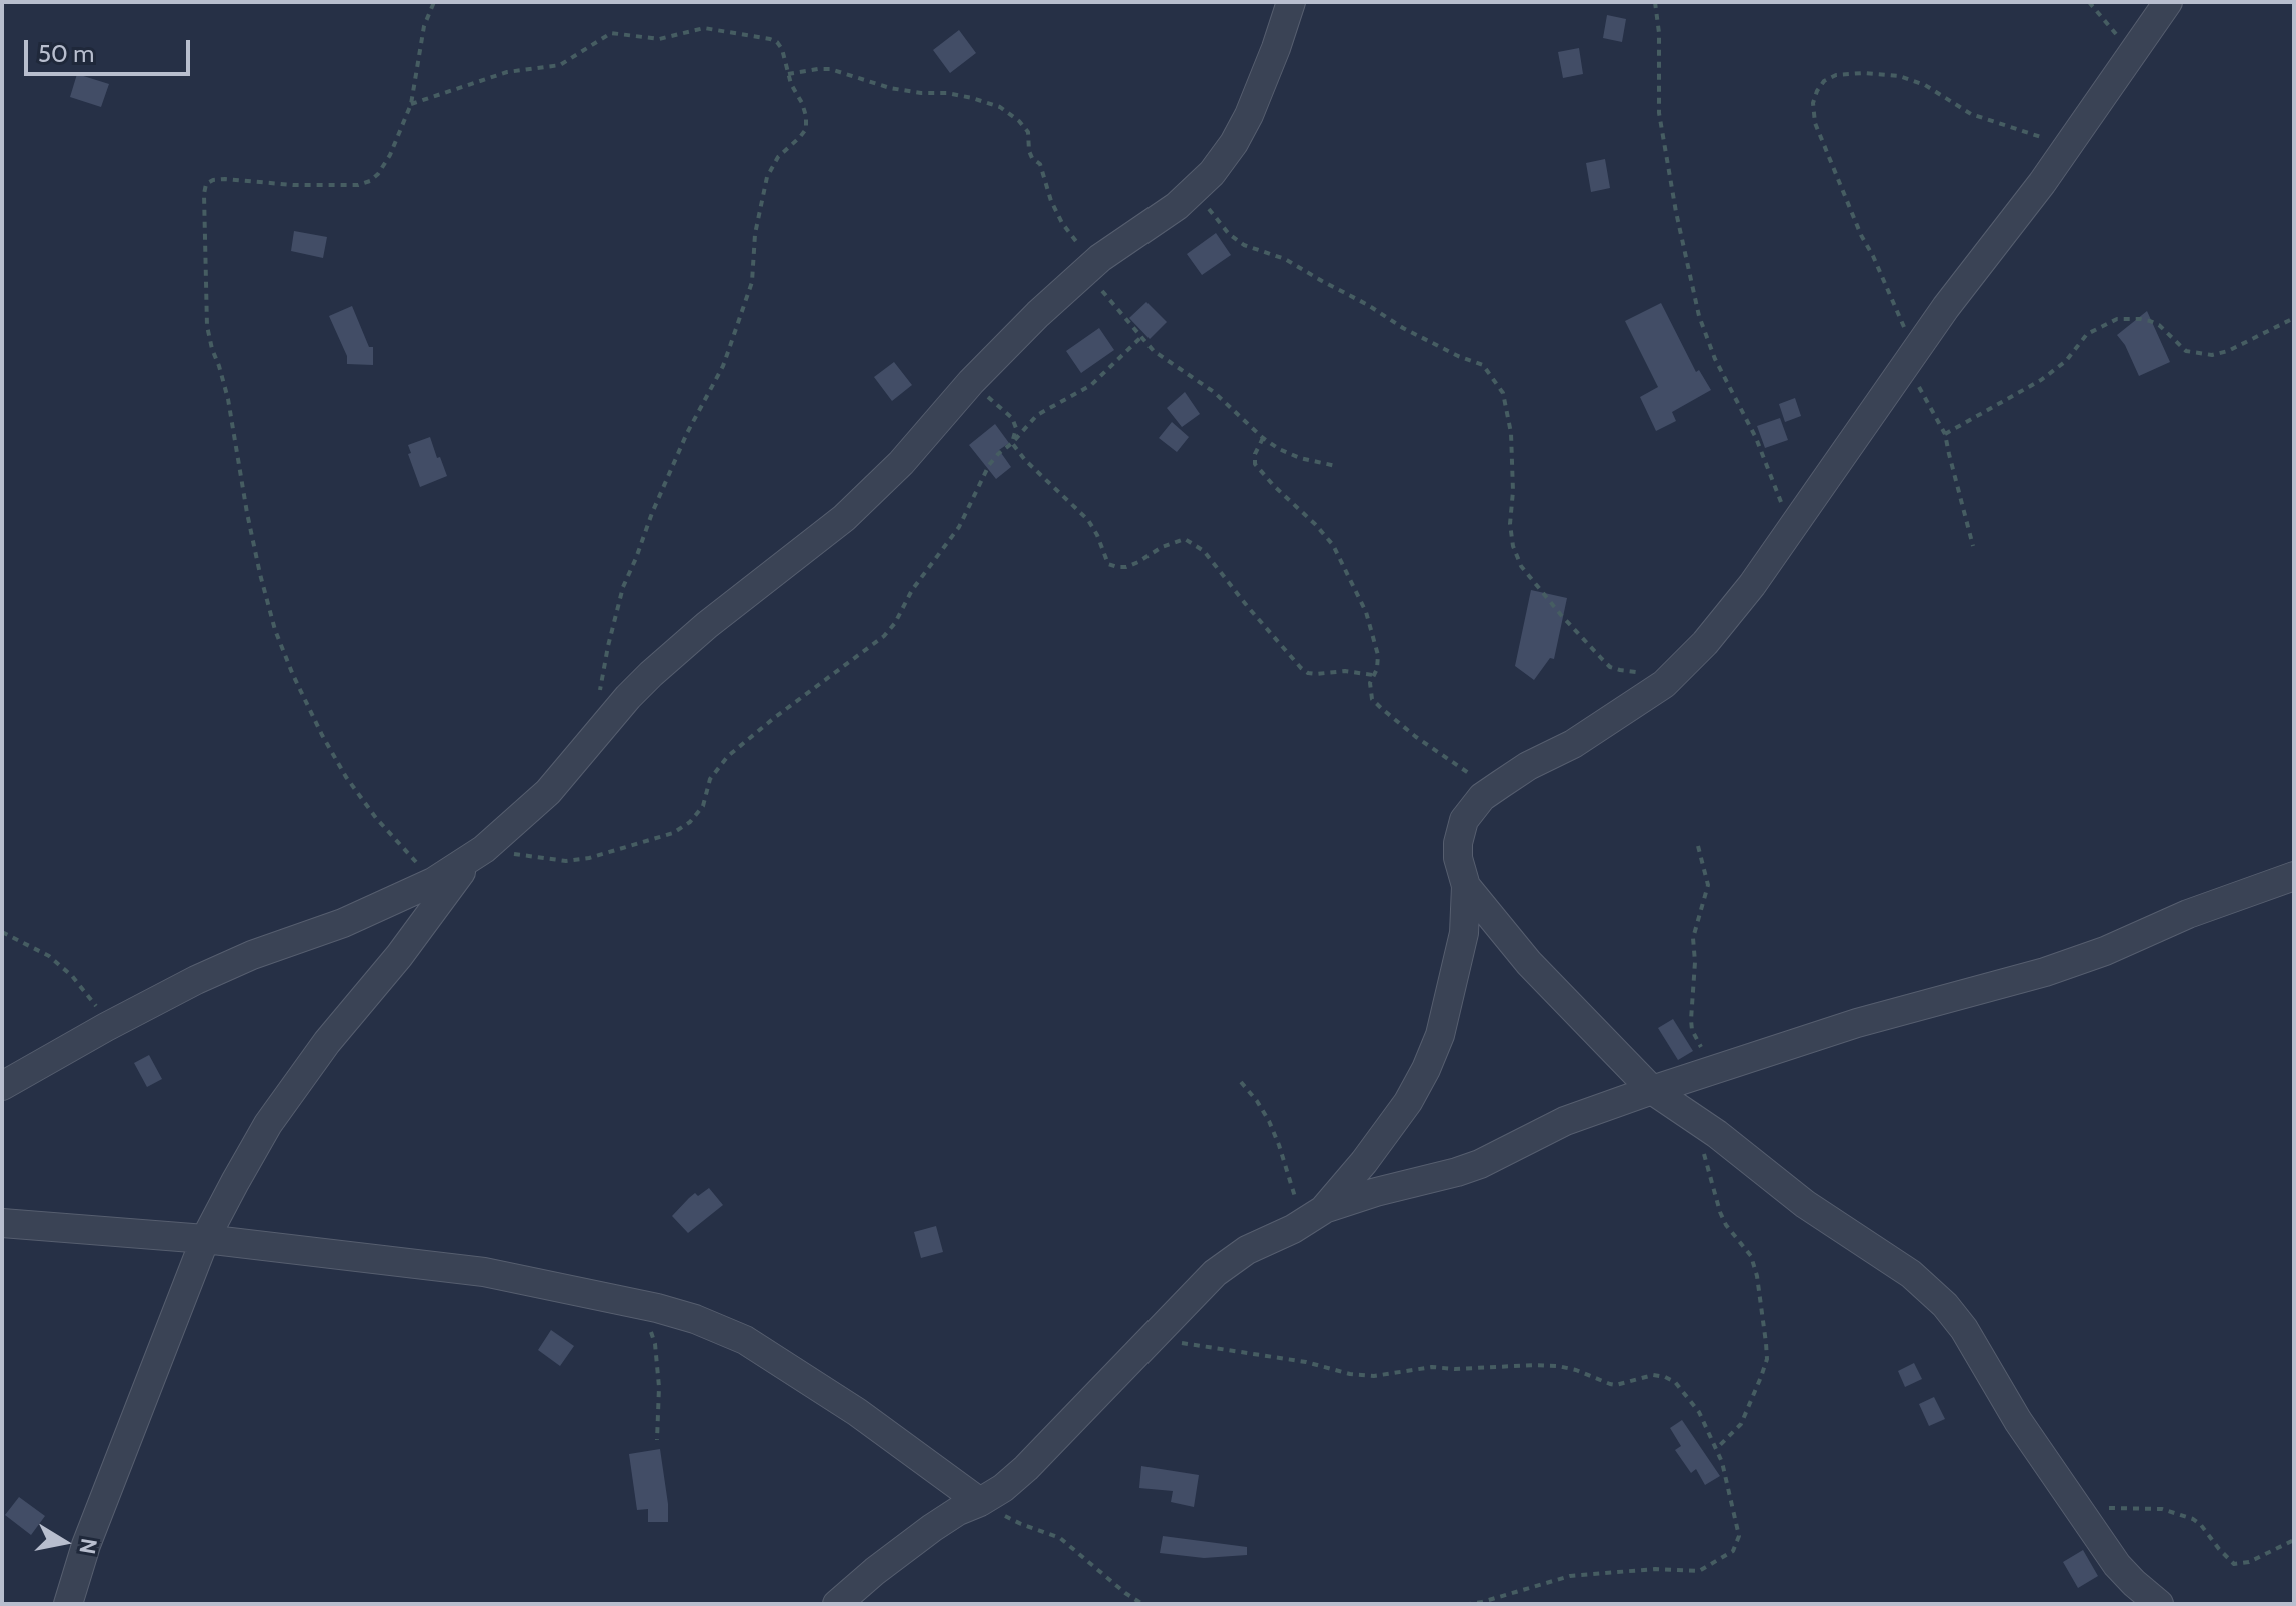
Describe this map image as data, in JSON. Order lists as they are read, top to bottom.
{
  "scale_bar": "50 m",
  "north": "right"
}
